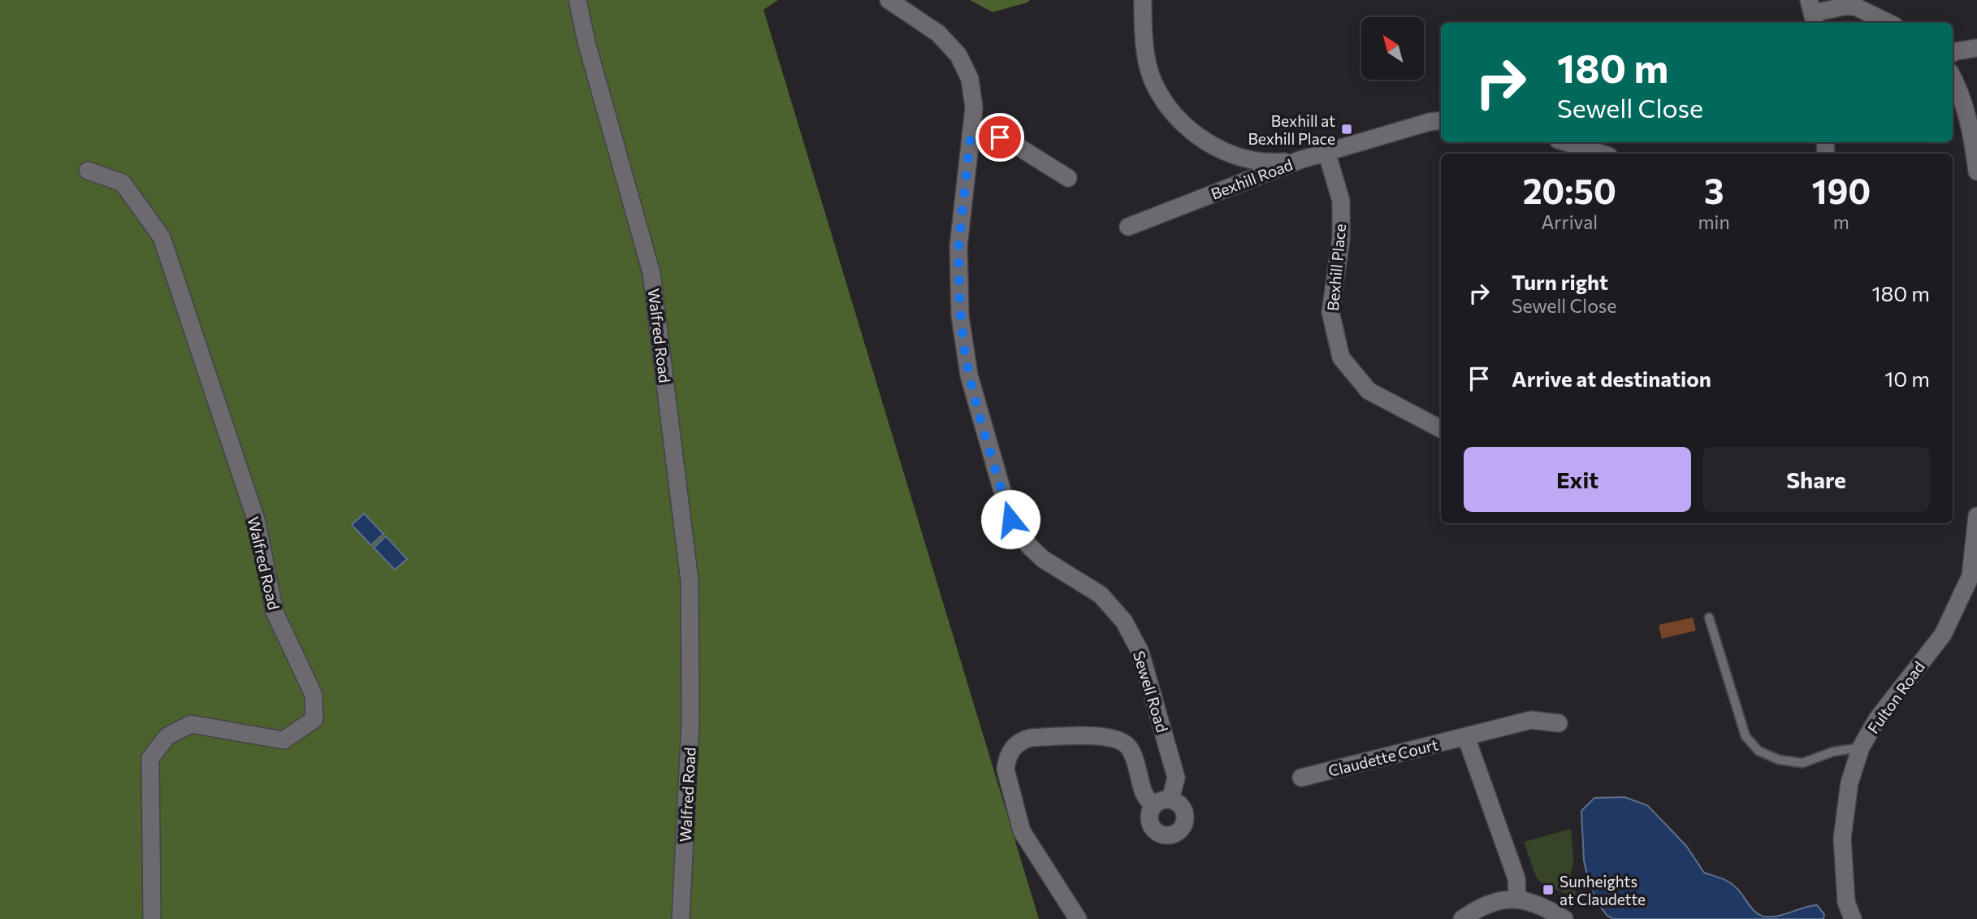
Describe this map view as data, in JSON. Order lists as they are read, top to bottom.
{
  "streets": {
    "street": [
      "Bexhill Road",
      "Bexhill Place",
      "Walfred Road",
      "Sewell Road",
      "Fulton Road",
      "Claudette Court"
    ]
  },
  "crossings": [
    ["Bexhill Road", "Bexhill Place"]
  ],
  "places": {
    "transit": ["Bexhill at Bexhill Place", "Sunheights at Claudette"]
  },
  "north": "top left",
  "page": {
    "turn": ["180 m", "Sewell Close"],
    "eta": [
      "20:50",
      "Arrival",
      "3",
      "min",
      "190",
      "m"
    ],
    "list": [
      {
        "name": "Turn right",
        "note": "Sewell Close",
        "value": "180 m"
      },
      {
        "name": "Arrive at destination",
        "value": "10 m"
      }
    ],
    "buttons": ["Exit", "Share"]
  }
}
